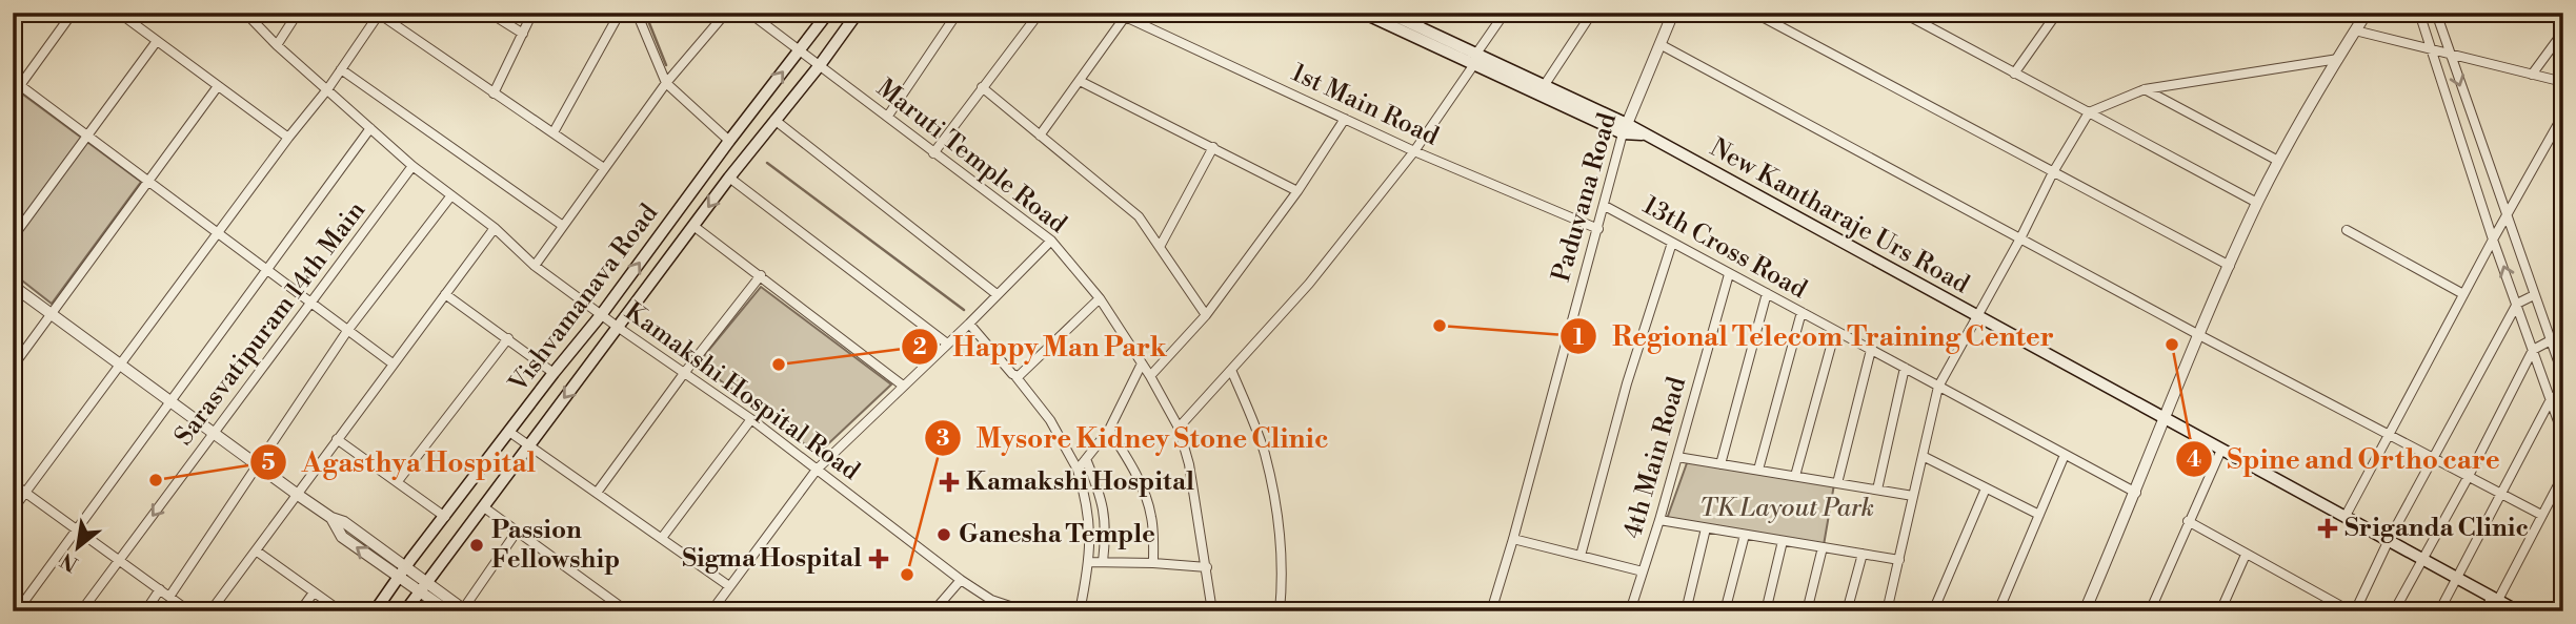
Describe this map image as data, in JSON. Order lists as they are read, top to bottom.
{
  "streets": {
    "main road": ["New Kantharaje Urs Road", "Vishvamanava Road"],
    "street": [
      "1st Main Road",
      "Maruti Temple Road",
      "Paduvana Road",
      "13th Cross Road",
      "Sarasvatipuram 14th Main",
      "Kamakshi Hospital Road",
      "4th Main Road"
    ]
  },
  "crossings": [
    ["1st Main Road", "Paduvana Road"],
    ["Maruti Temple Road", "Vishvamanava Road"],
    ["Paduvana Road", "New Kantharaje Urs Road"],
    ["Paduvana Road", "13th Cross Road"],
    ["13th Cross Road", "4th Main Road"],
    ["Vishvamanava Road", "Kamakshi Hospital Road"],
    ["Sarasvatipuram 14th Main", "Kamakshi Hospital Road"]
  ],
  "parks": ["TK Layout Park"],
  "places": {
    "other": [
      "Regional Telecom Training Center",
      "Spine and Ortho care",
      "Happy Man Park",
      "Agasthya Hospital",
      "Ganesha Temple",
      "Passion Fellowship",
      "Mysore Kidney Stone Clinic"
    ],
    "health": ["Kamakshi Hospital", "Sriganda Clinic", "Sigma Hospital"]
  },
  "north": "bottom left"
}
